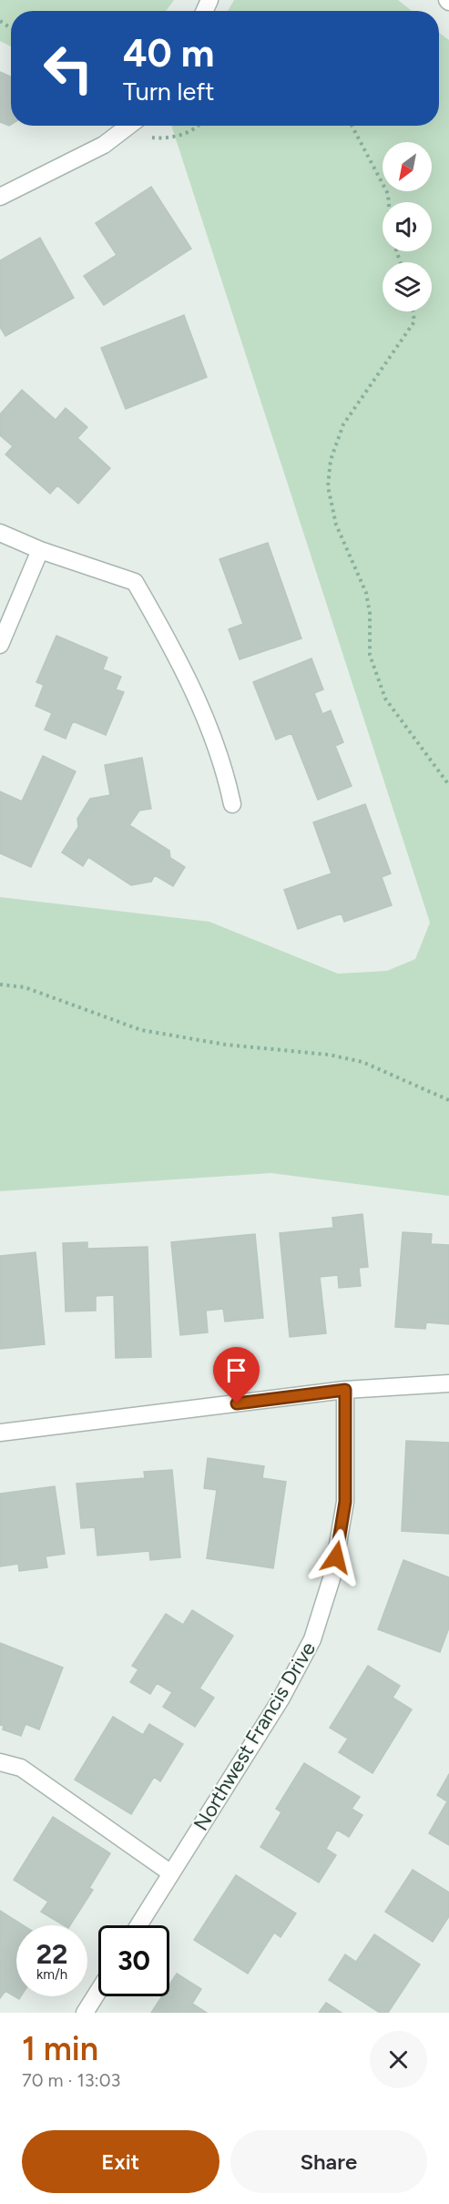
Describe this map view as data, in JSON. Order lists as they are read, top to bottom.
{
  "streets": {
    "street": ["Northwest Francis Drive"]
  },
  "north": "bottom left",
  "page": {
    "turn": ["40 m", "Turn left"],
    "speed": "22 km/h",
    "limit": "30",
    "heading": ["1 min", "70 m · 13:03"],
    "buttons": ["Exit", "Share"]
  }
}
